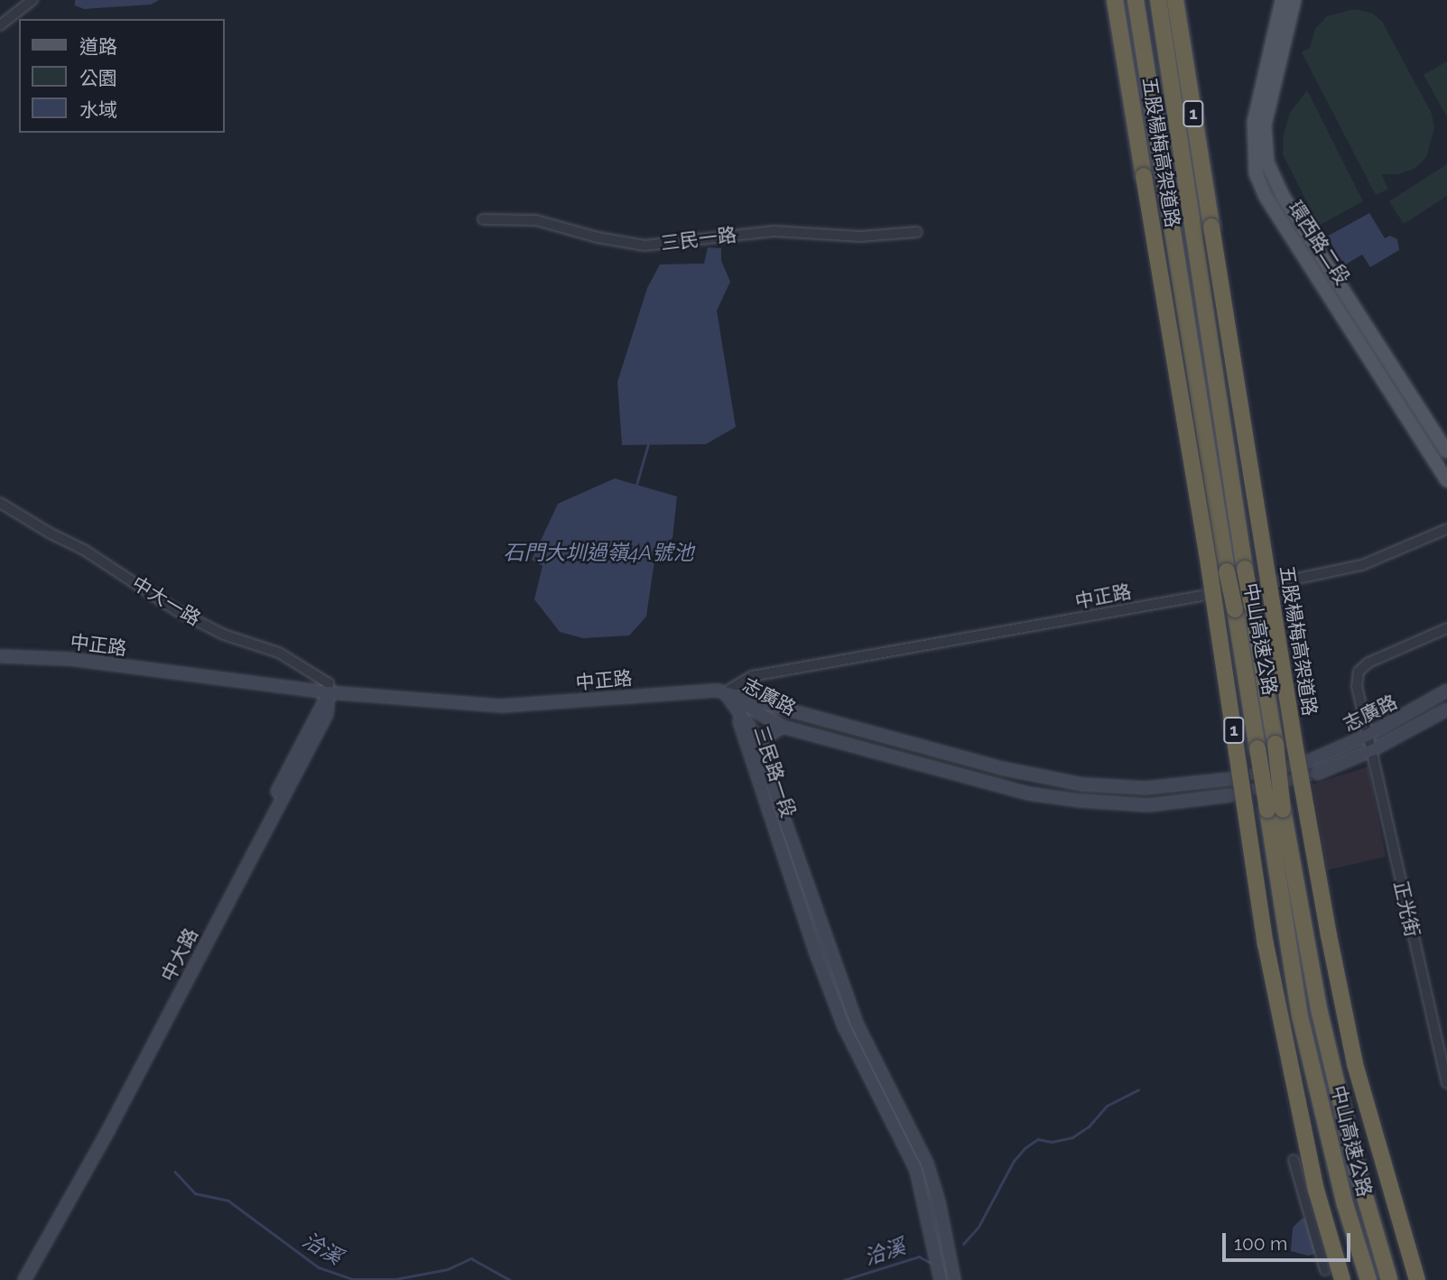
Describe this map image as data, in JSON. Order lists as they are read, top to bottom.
{
  "streets": {
    "highway": ["1", "五股楊梅高架道路", "中山高速公路"],
    "main road": ["環西路二段"],
    "street": [
      "三民一路",
      "中正路",
      "中大一路",
      "志廣路",
      "三民路一段",
      "正光街",
      "中大路"
    ]
  },
  "crossings": [
    ["中正路", "中大一路"],
    ["中正路", "志廣路"],
    ["中正路", "三民路一段"],
    ["中正路", "中大路"],
    ["中大一路", "中大路"],
    ["志廣路", "三民路一段"],
    ["志廣路", "正光街"]
  ],
  "water": ["石門大圳過嶺4A號池", "洽溪"],
  "legend": ["道路", "公園", "水域"],
  "scale_bar": "100 m"
}
